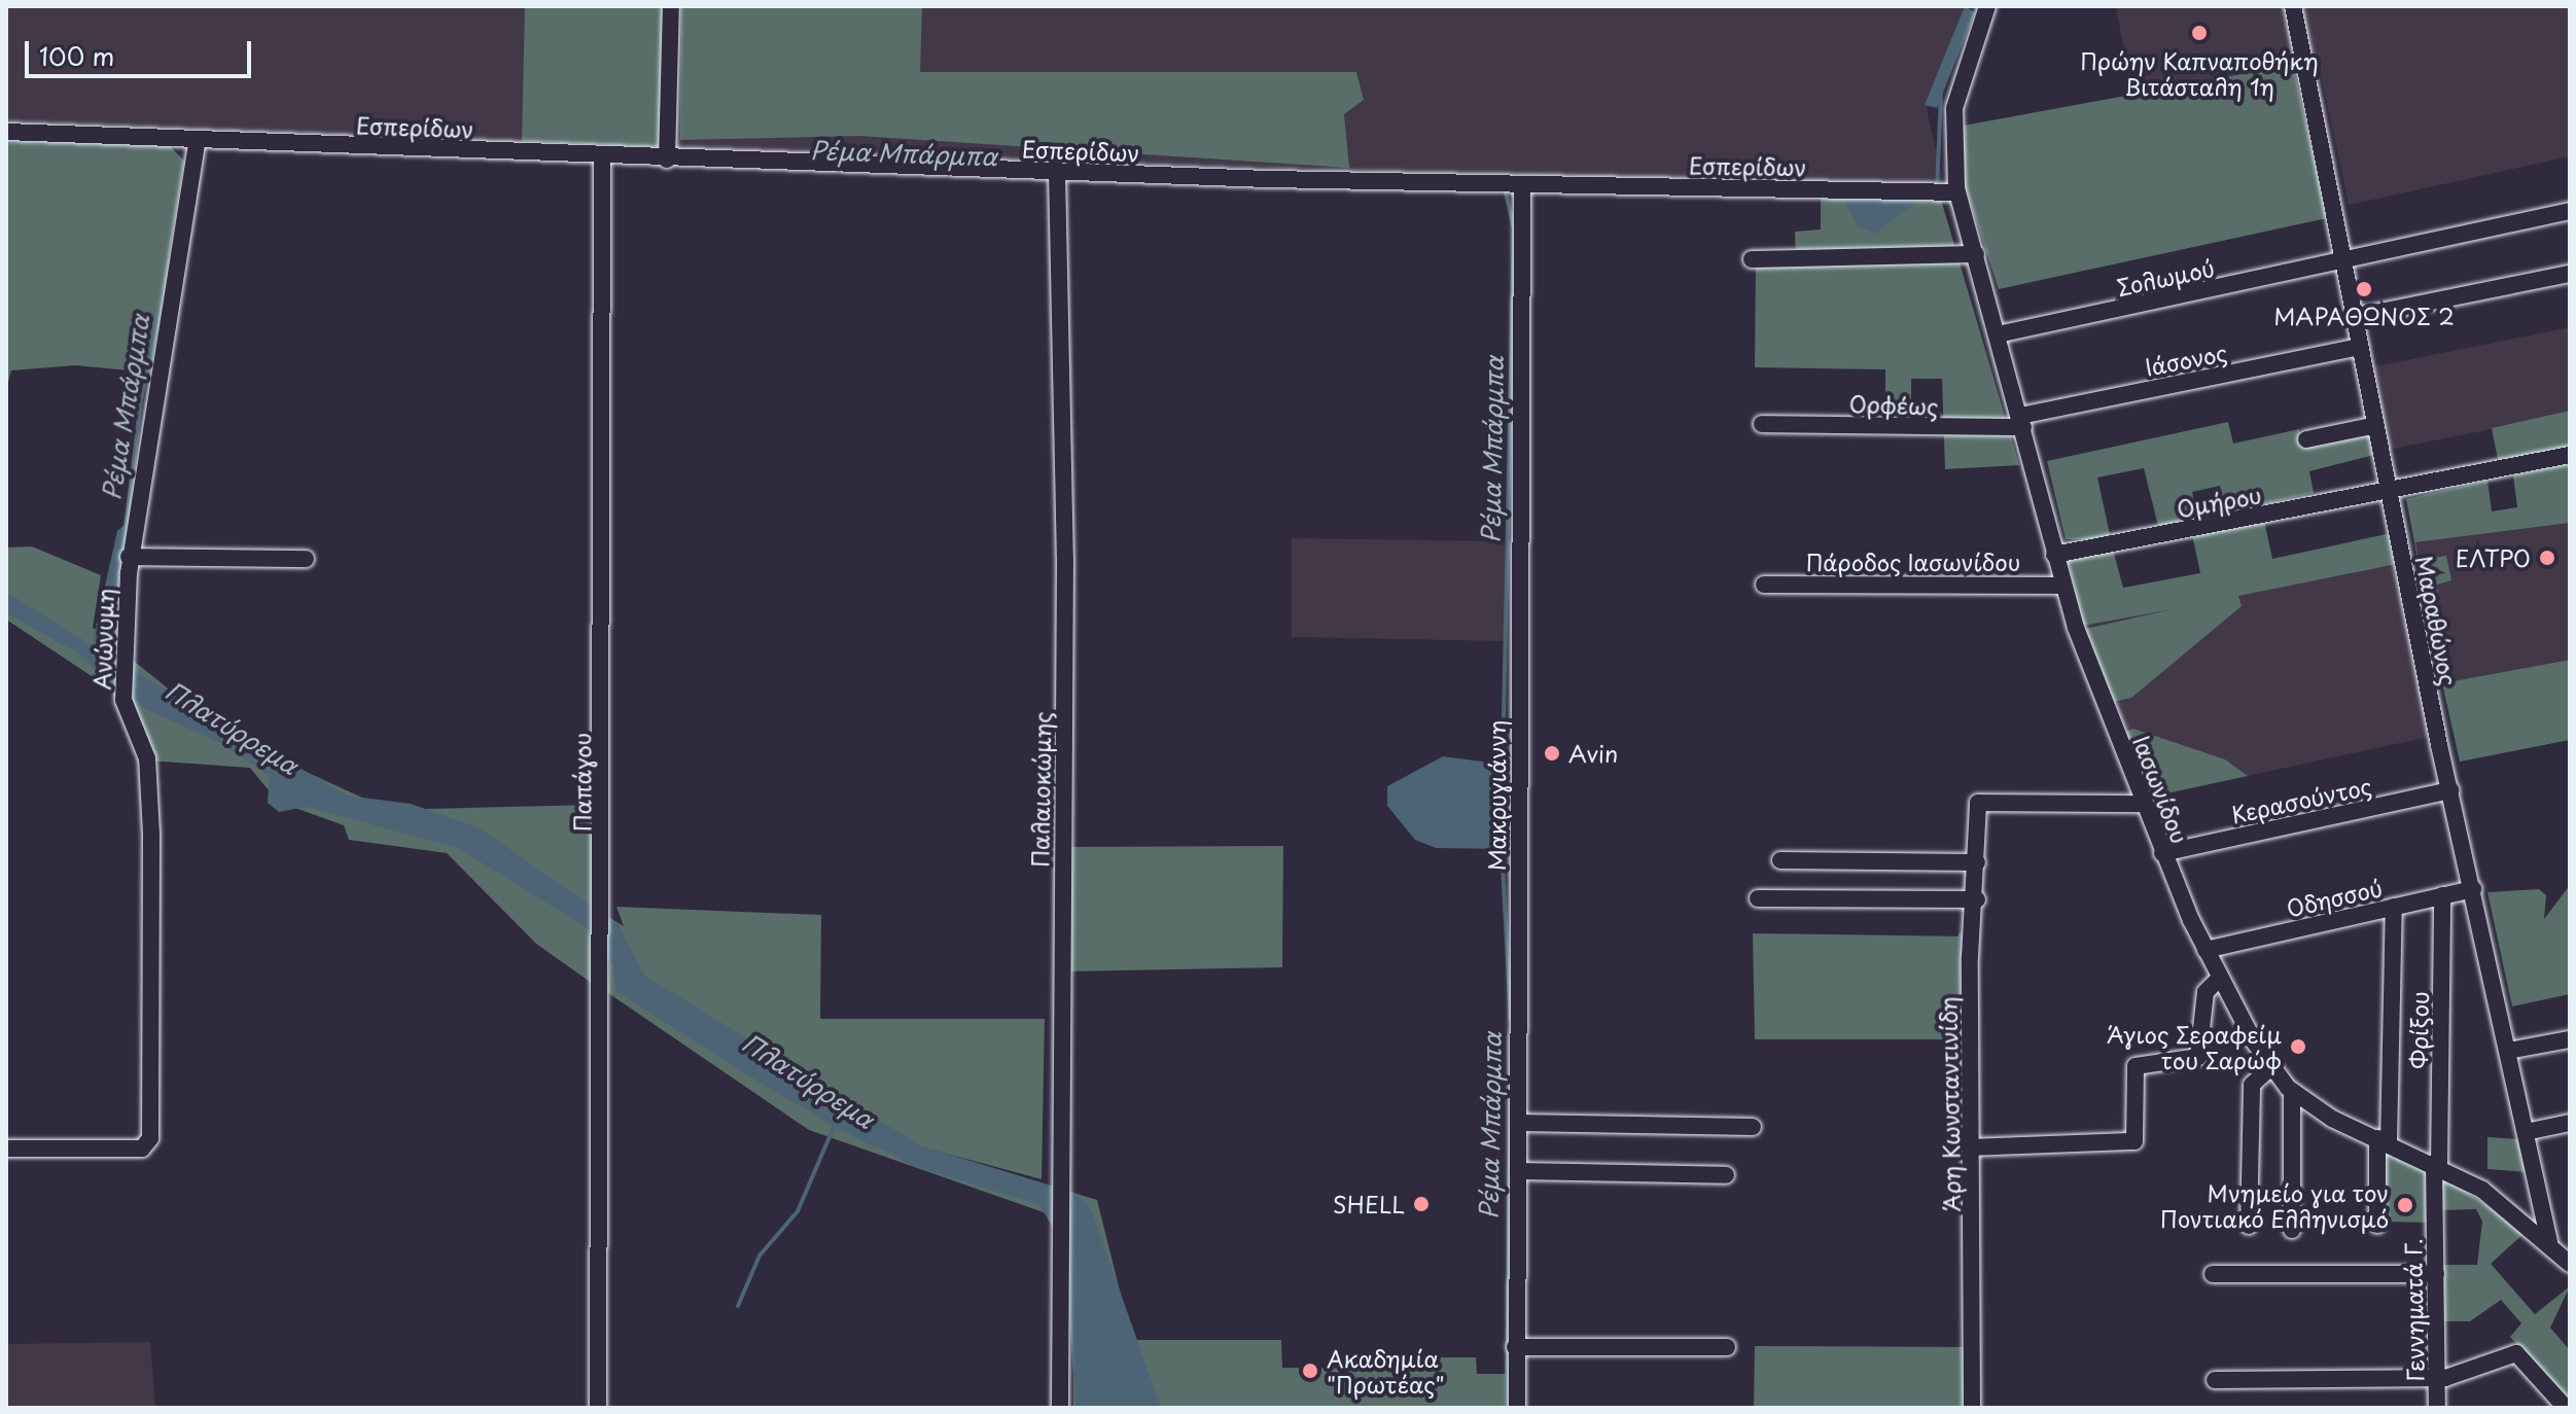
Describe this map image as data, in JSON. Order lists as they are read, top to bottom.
{
  "streets": {
    "street": [
      "Εσπερίδων",
      "Σολωμού",
      "Ιάσονος",
      "Ορφέως",
      "Ομήρου",
      "Πάροδος Ιασωνίδου",
      "Μαραθώνος",
      "Ανώνυμη",
      "Παπάγου",
      "Παλαιοκώμης",
      "Ιασωνίδου",
      "Μακρυγιάννη",
      "Κερασούντος",
      "Οδησσού",
      "Φρίξου",
      "Άρη Κωνσταντινίδη",
      "Γεννηματά Γ."
    ]
  },
  "crossings": [
    ["Εσπερίδων", "Ανώνυμη"],
    ["Εσπερίδων", "Παπάγου"],
    ["Εσπερίδων", "Παλαιοκώμης"],
    ["Εσπερίδων", "Ιασωνίδου"],
    ["Εσπερίδων", "Μακρυγιάννη"],
    ["Σολωμού", "Μαραθώνος"],
    ["Σολωμού", "Ιασωνίδου"],
    ["Ιάσονος", "Ορφέως"],
    ["Ιάσονος", "Μαραθώνος"],
    ["Ιάσονος", "Ιασωνίδου"],
    ["Ορφέως", "Ιασωνίδου"],
    ["Ομήρου", "Μαραθώνος"],
    ["Ομήρου", "Ιασωνίδου"],
    ["Πάροδος Ιασωνίδου", "Ιασωνίδου"],
    ["Μαραθώνος", "Ιασωνίδου"],
    ["Μαραθώνος", "Κερασούντος"],
    ["Μαραθώνος", "Οδησσού"],
    ["Ιασωνίδου", "Κερασούντος"],
    ["Ιασωνίδου", "Οδησσού"],
    ["Ιασωνίδου", "Φρίξου"],
    ["Ιασωνίδου", "Άρη Κωνσταντινίδη"],
    ["Ιασωνίδου", "Γεννηματά Γ."],
    ["Οδησσού", "Φρίξου"],
    ["Φρίξου", "Γεννηματά Γ."]
  ],
  "water": ["Ρέμα Μπάρμπα", "Πλατύρρεμα"],
  "places": [
    "Πρώην Καπναποθήκη Βιτάσταλη 1η",
    "ΜΑΡΑΘΩΝΟΣ 2",
    "ΕΛΤΡΟ",
    "Avin",
    "Άγιος Σεραφείμ του Σαρώφ",
    "SHELL",
    "Μνημείο για τον Ποντιακό Ελληνισμό",
    "Ακαδημία \"Πρωτέας\""
  ],
  "scale_bar": "100 m"
}
